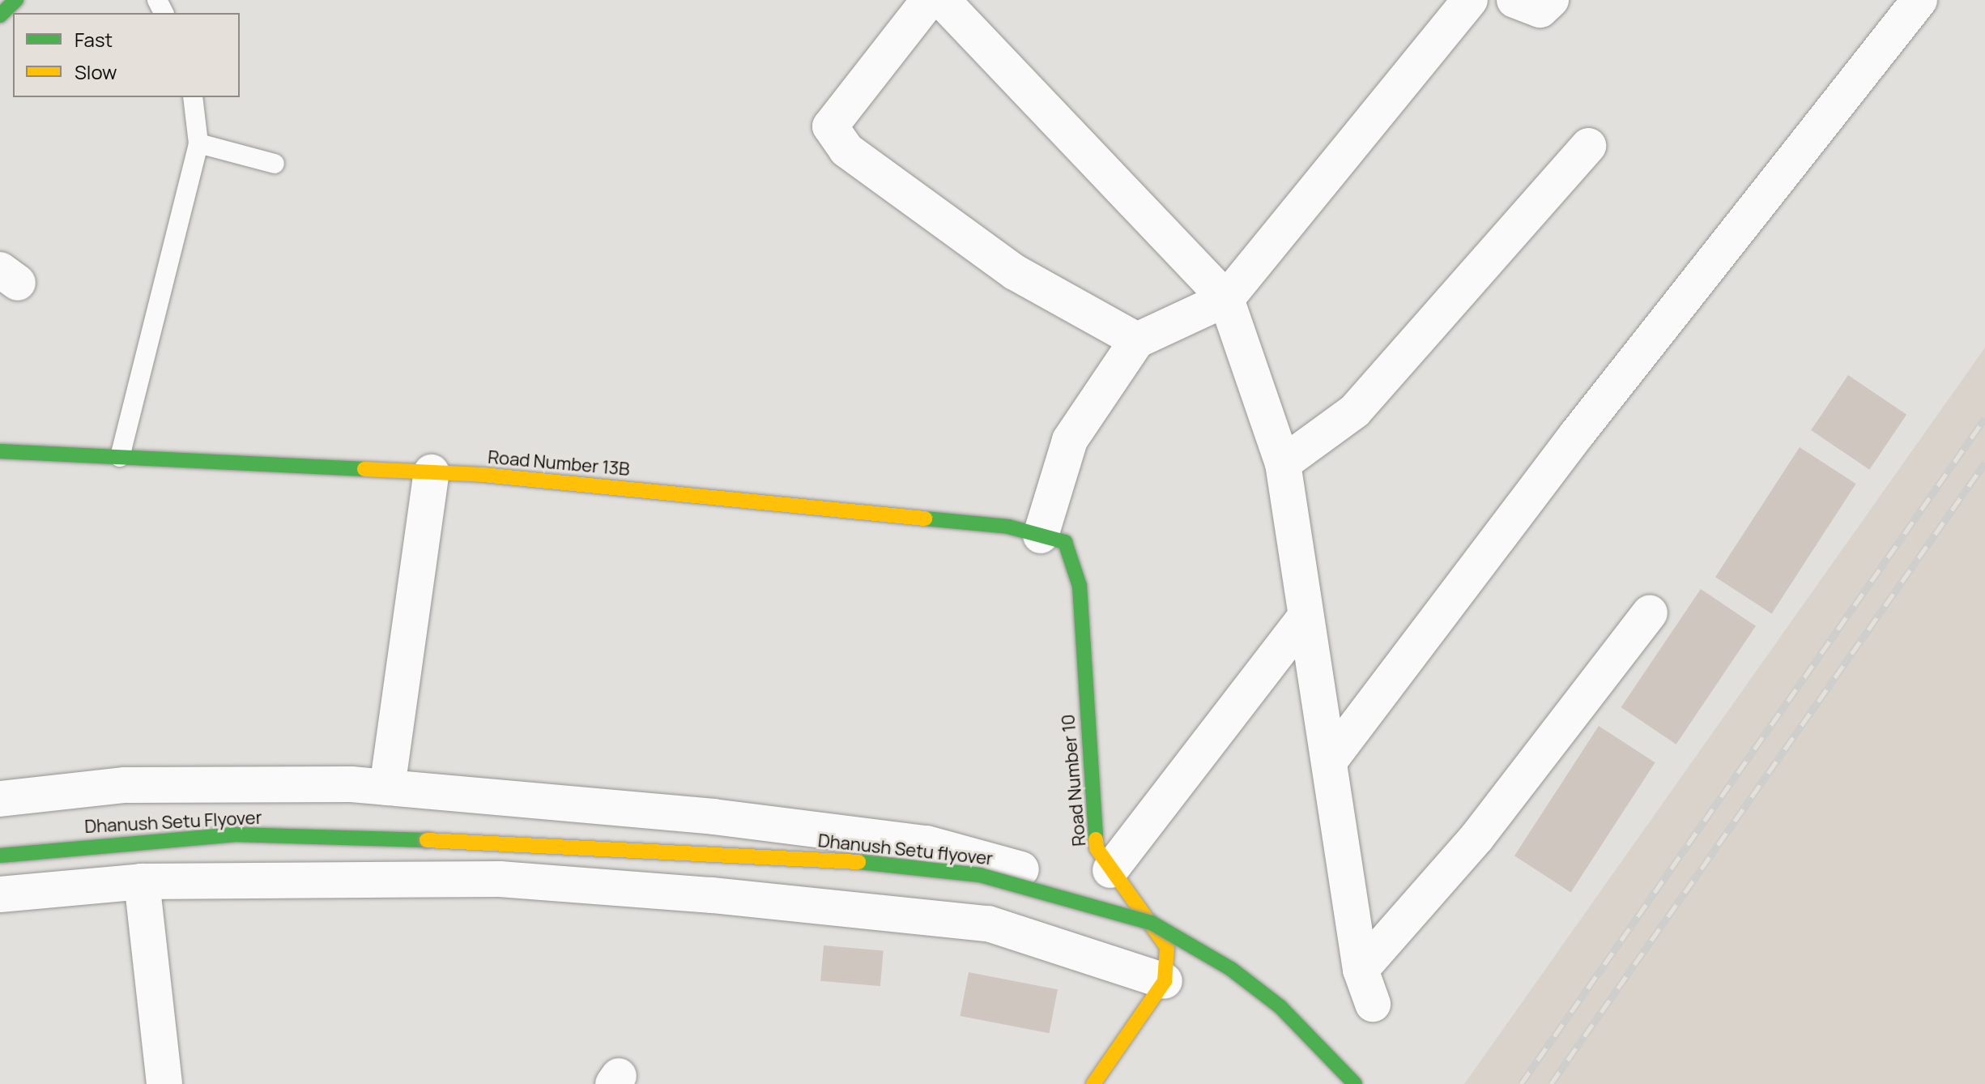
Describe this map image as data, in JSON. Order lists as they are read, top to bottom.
{
  "streets": {
    "street": [
      "Road Number 13B",
      "Road Number 10",
      "Dhanush Setu Flyover",
      "Dhanush Setu flyover"
    ]
  },
  "crossings": [
    ["Road Number 13B", "Road Number 10"],
    ["Dhanush Setu Flyover", "Dhanush Setu flyover"]
  ],
  "legend": ["Fast", "Slow"]
}
